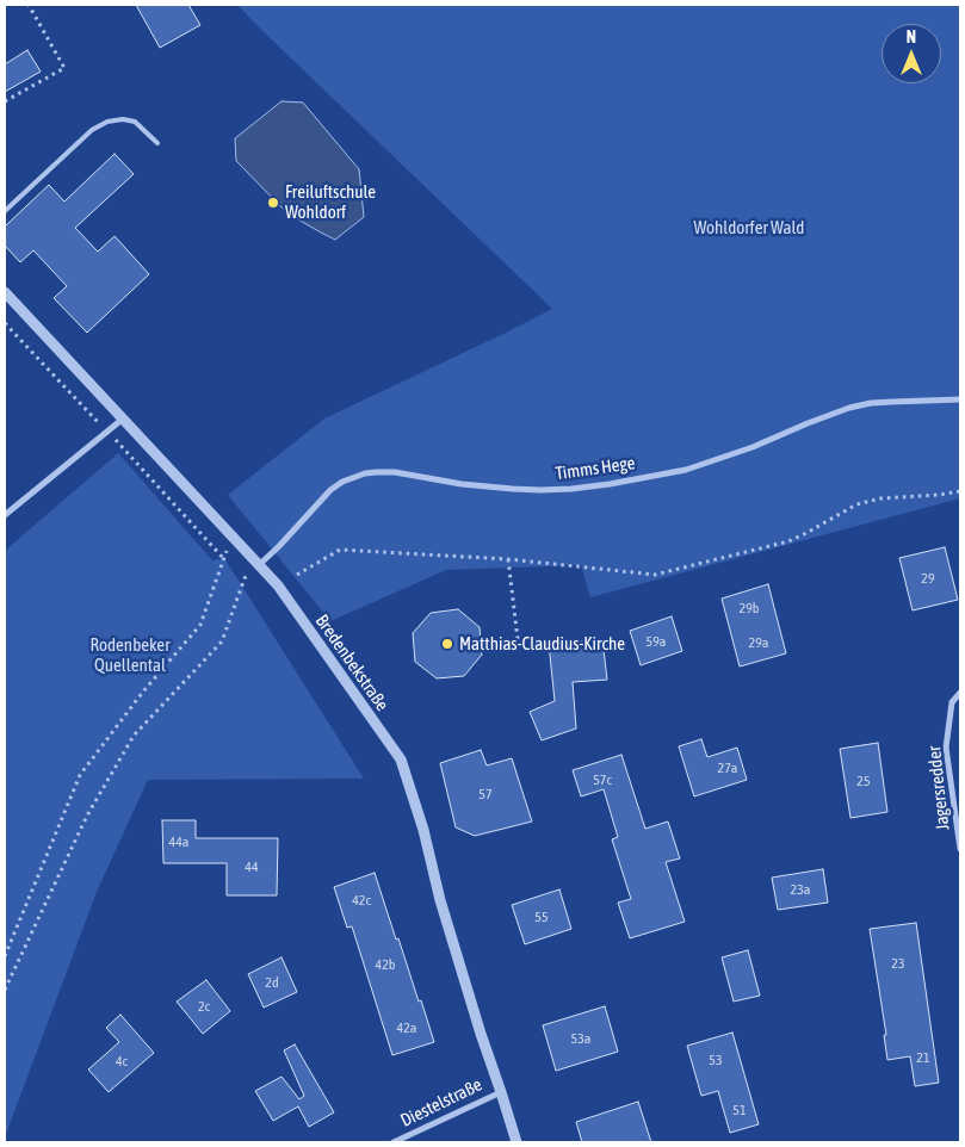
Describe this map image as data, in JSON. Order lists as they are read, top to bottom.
{
  "streets": {
    "street": [
      "Timms Hege",
      "Bredenbekstraße",
      "Jagersredder",
      "Diestelstraße"
    ]
  },
  "crossings": [
    ["Timms Hege", "Bredenbekstraße"],
    ["Bredenbekstraße", "Diestelstraße"]
  ],
  "parks": ["Wohldorfer Wald", "Rodenbeker Quellental"],
  "places": ["Freiluftschule Wohldorf", "Matthias-Claudius-Kirche"],
  "house_numbers": [
    "29",
    "29b",
    "59a",
    "29a",
    "27a",
    "57c",
    "25",
    "57",
    "44a",
    "44",
    "23a",
    "42c",
    "55",
    "23",
    "42b",
    "2d",
    "2c",
    "42a",
    "53a",
    "21",
    "53",
    "4c",
    "51"
  ],
  "north": "top"
}
